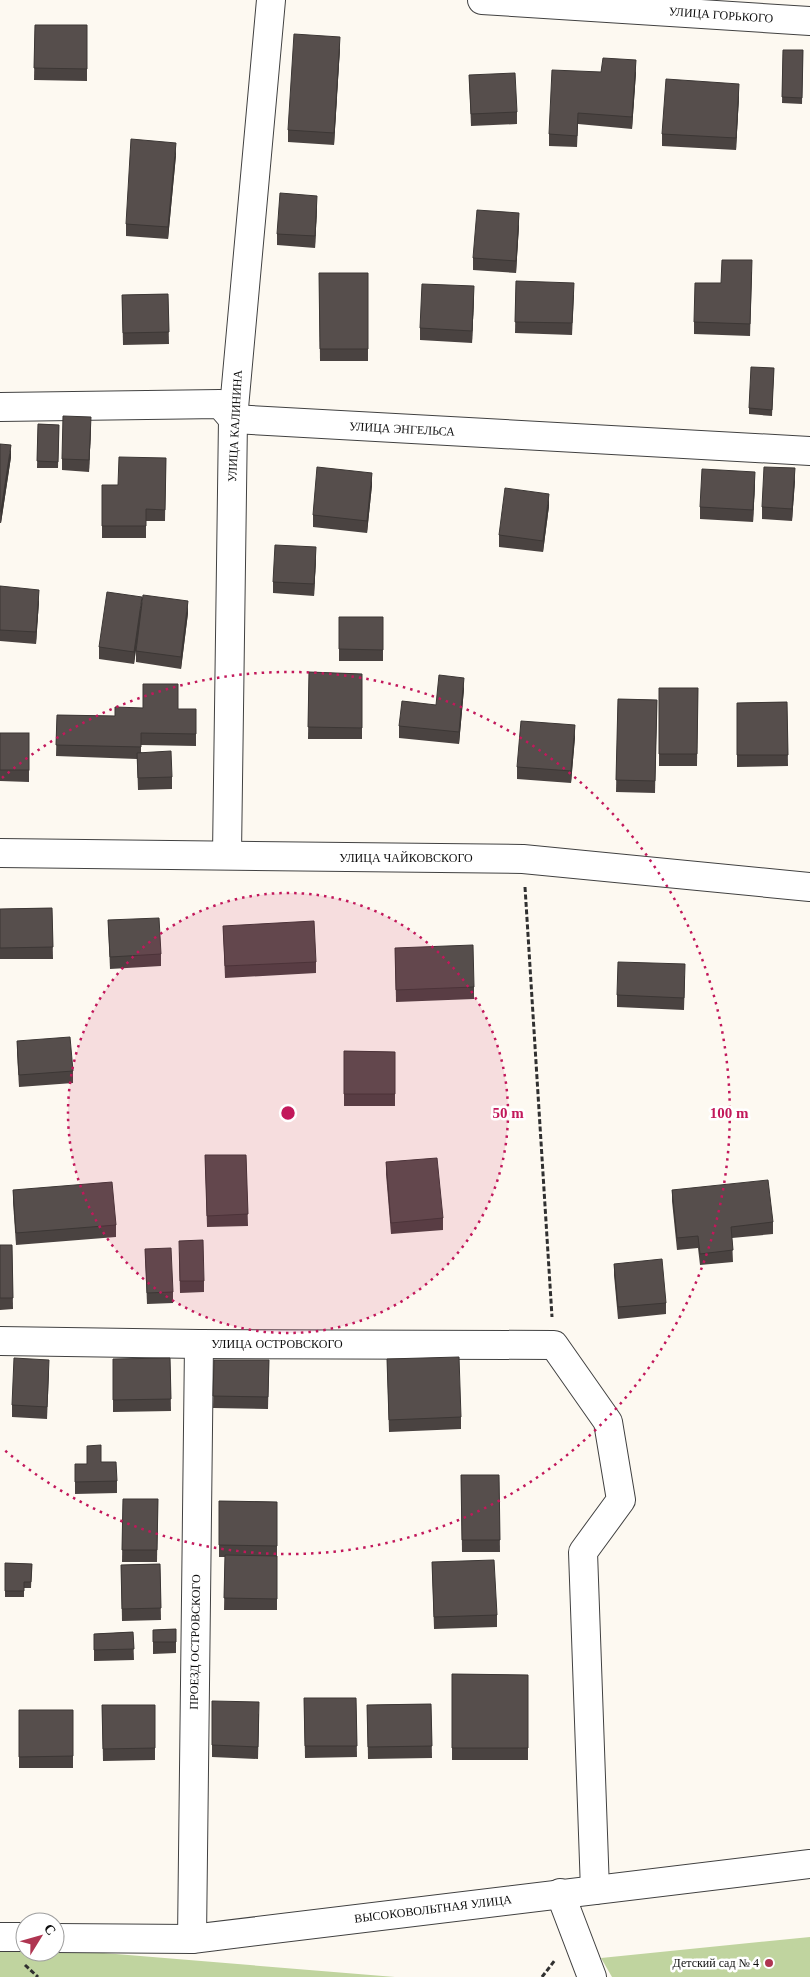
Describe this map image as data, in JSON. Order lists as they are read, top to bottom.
{
  "streets": {
    "street": [
      "УЛИЦА ГОРЬКОГО",
      "УЛИЦА КАЛИНИНА",
      "УЛИЦА ЭНГЕЛЬСА",
      "УЛИЦА ЧАЙКОВСКОГО",
      "УЛИЦА ОСТРОВСКОГО",
      "ПРОЕЗД ОСТРОВСКОГО",
      "ВЫСОКОВОЛЬТНАЯ УЛИЦА"
    ]
  },
  "crossings": [
    ["УЛИЦА КАЛИНИНА", "УЛИЦА ЭНГЕЛЬСА"],
    ["УЛИЦА КАЛИНИНА", "УЛИЦА ЧАЙКОВСКОГО"],
    ["УЛИЦА ОСТРОВСКОГО", "ПРОЕЗД ОСТРОВСКОГО"],
    ["ПРОЕЗД ОСТРОВСКОГО", "ВЫСОКОВОЛЬТНАЯ УЛИЦА"]
  ],
  "places": ["Детский сад № 4"],
  "north": "top right",
  "rings": ["50 m", "100 m"]
}
